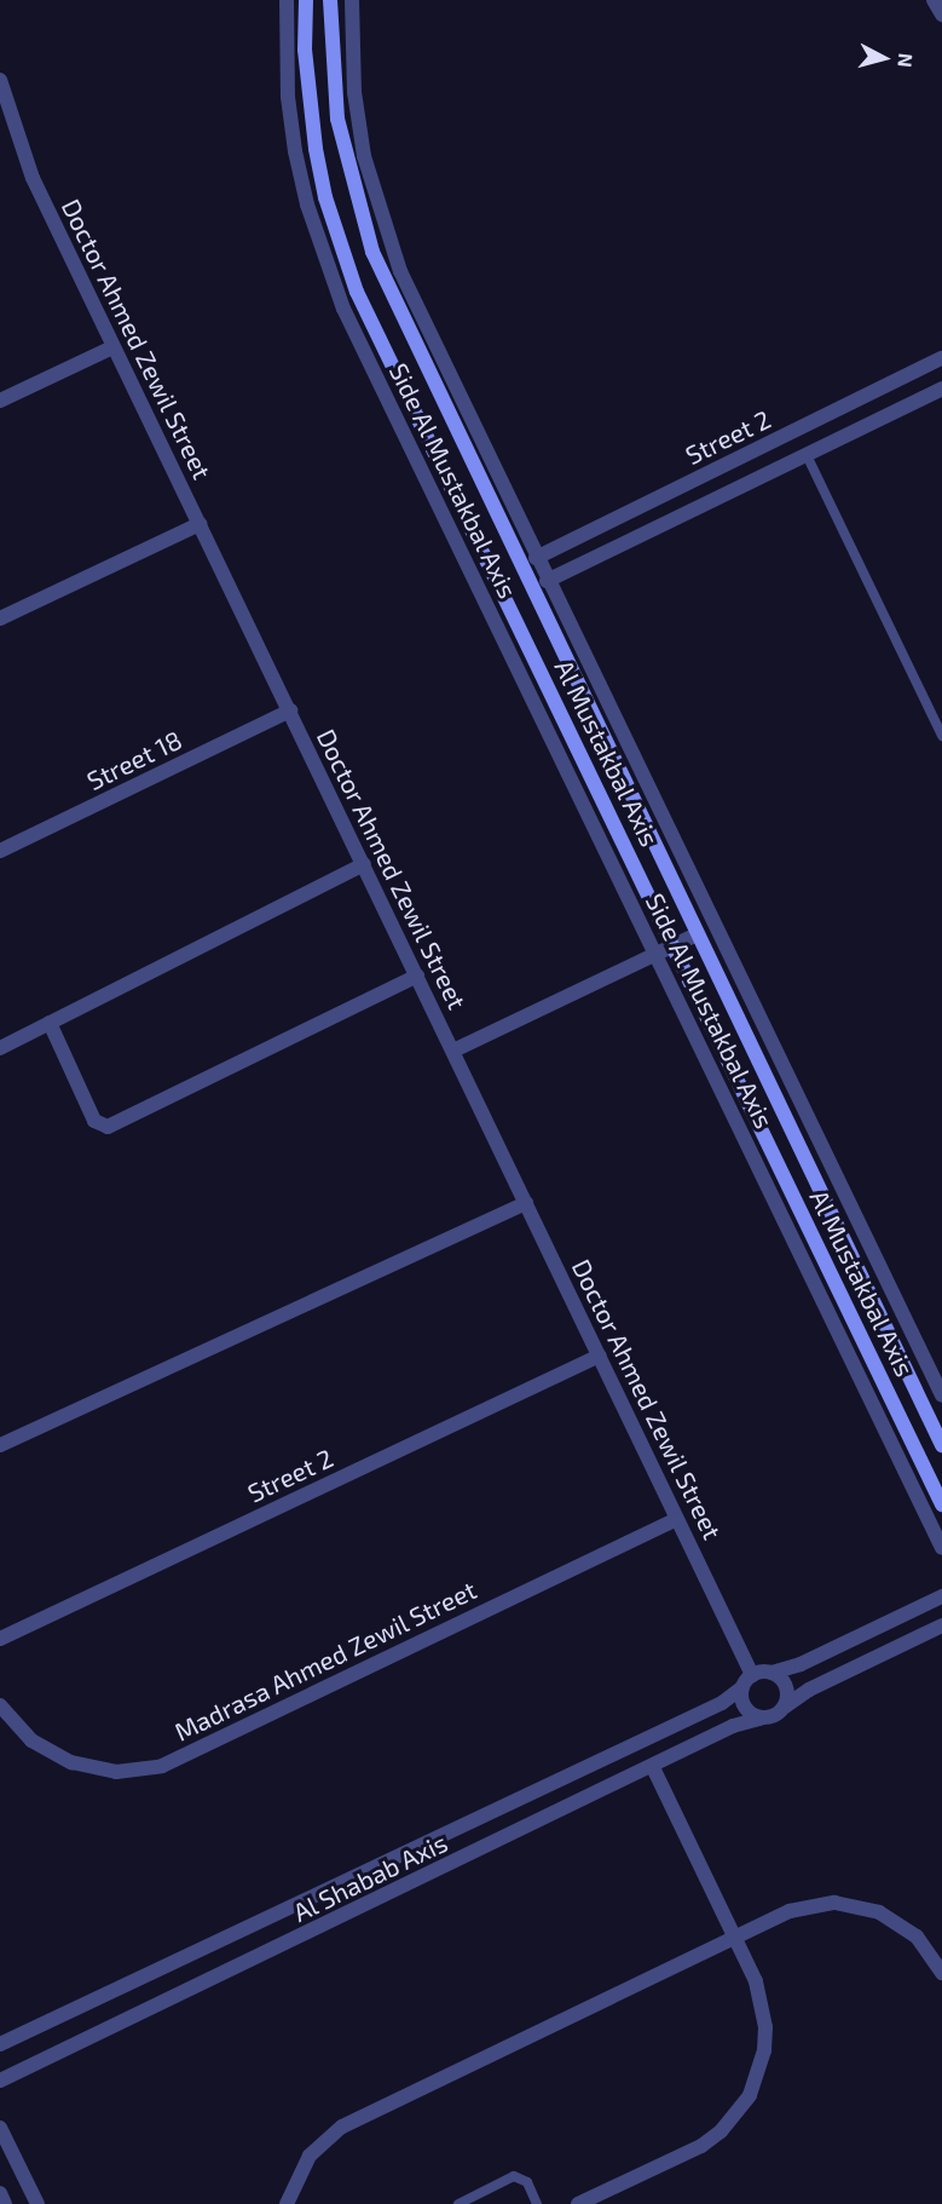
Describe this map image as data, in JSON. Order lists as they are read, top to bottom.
{
  "streets": {
    "street": [
      "Doctor Ahmed Zewil Street",
      "Street 2",
      "Side Al Mustakbal Axis",
      "Al Mustakbal Axis",
      "Street 18",
      "Madrasa Ahmed Zewil Street",
      "Al Shabab Axis"
    ]
  },
  "crossings": [
    ["Doctor Ahmed Zewil Street", "Street 2"],
    ["Doctor Ahmed Zewil Street", "Street 18"],
    ["Doctor Ahmed Zewil Street", "Madrasa Ahmed Zewil Street"],
    ["Doctor Ahmed Zewil Street", "Al Shabab Axis"],
    ["Street 2", "Side Al Mustakbal Axis"]
  ],
  "north": "right"
}
